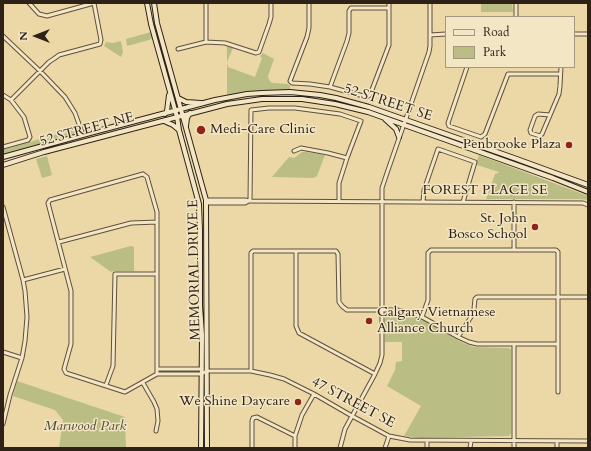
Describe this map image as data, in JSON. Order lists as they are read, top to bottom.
{
  "streets": {
    "main road": ["52 STREET SE", "52 STREET NE", "MEMORIAL DRIVE E"],
    "street": ["FOREST PLACE SE", "47 STREET SE"]
  },
  "crossings": [
    ["52 STREET SE", "52 STREET NE"],
    ["52 STREET SE", "MEMORIAL DRIVE E"],
    ["52 STREET NE", "MEMORIAL DRIVE E"],
    ["FOREST PLACE SE", "MEMORIAL DRIVE E"],
    ["MEMORIAL DRIVE E", "47 STREET SE"]
  ],
  "parks": ["Marwood Park"],
  "places": [
    "Medi-Care Clinic",
    "Penbrooke Plaza",
    "St. John Bosco School",
    "Calgary Vietnamese Alliance Church",
    "We Shine Daycare"
  ],
  "legend": ["Road", "Park"],
  "north": "left"
}
